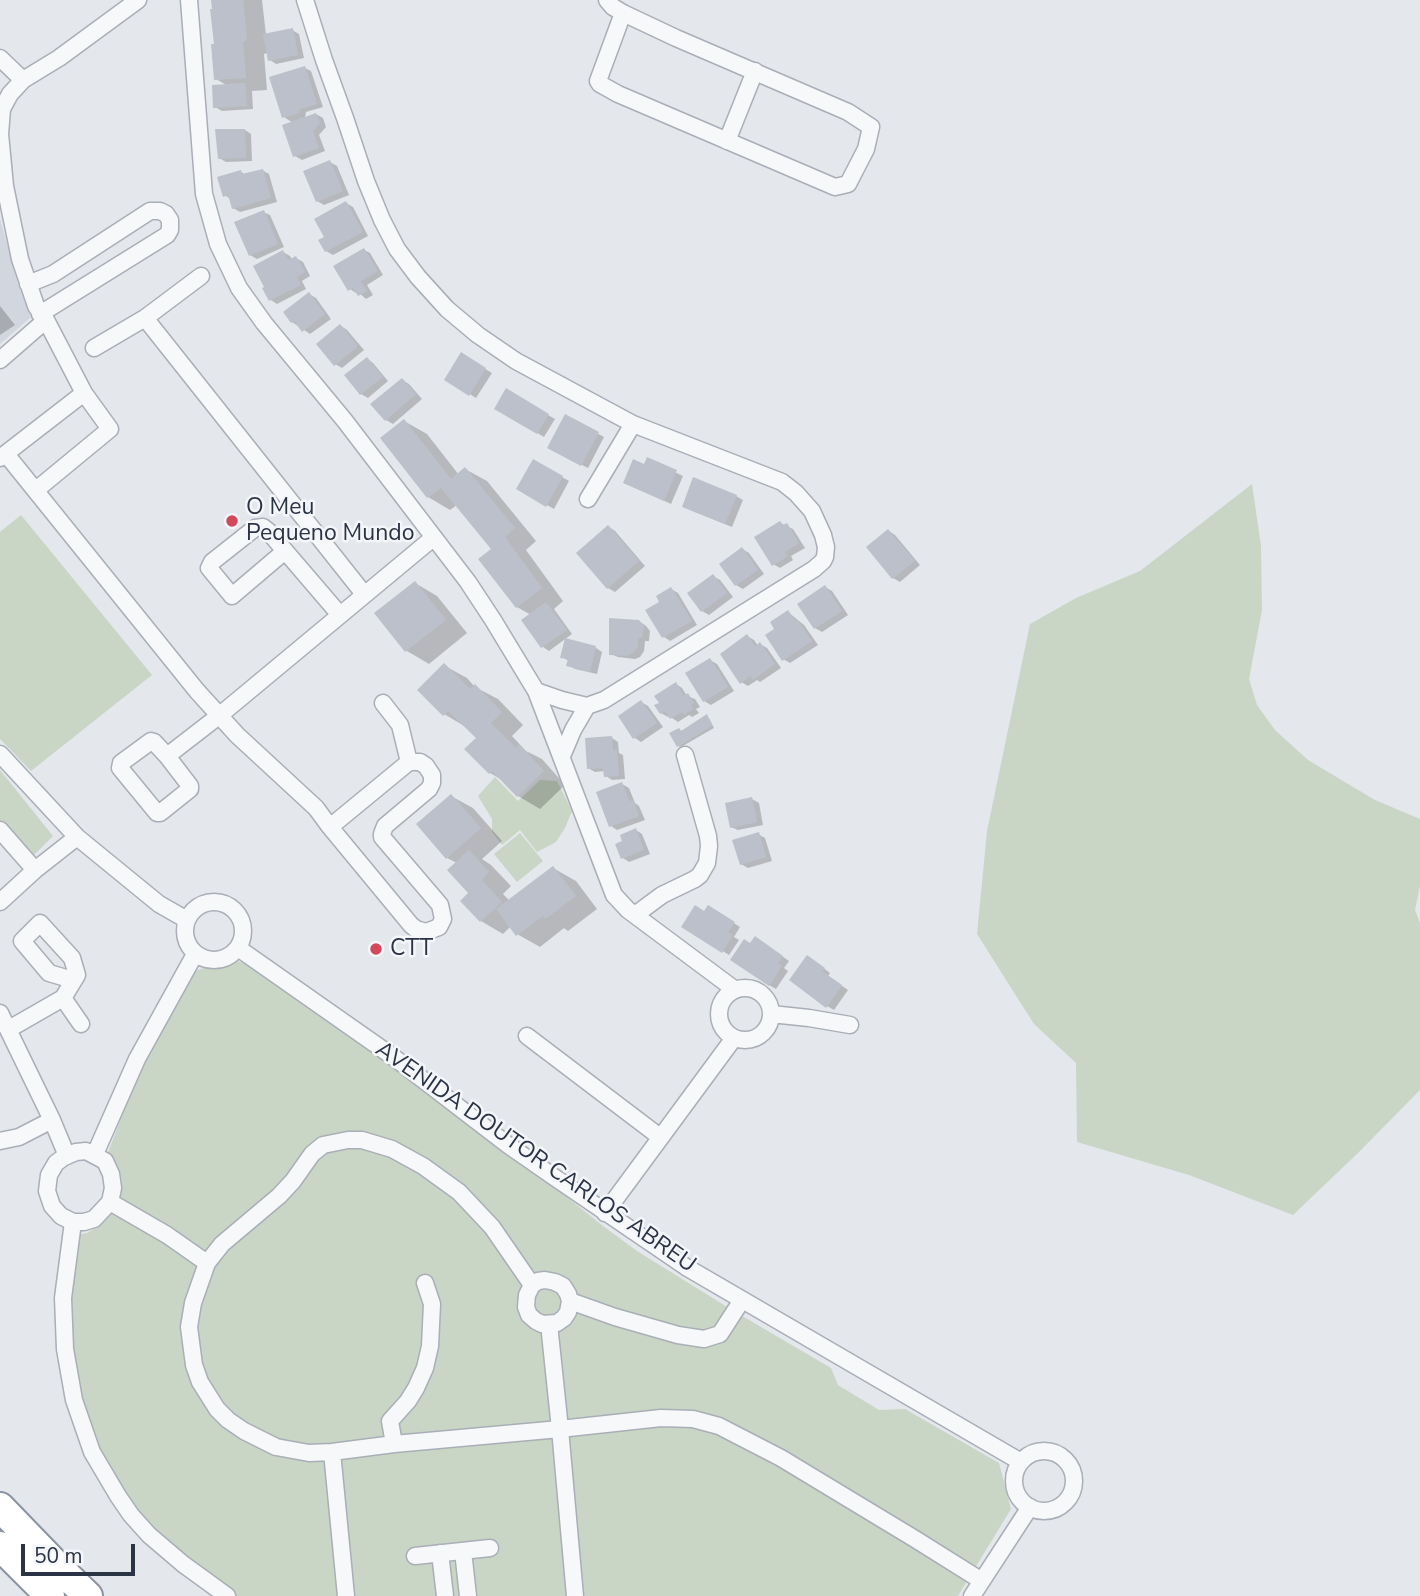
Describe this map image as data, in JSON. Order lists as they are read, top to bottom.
{
  "streets": {
    "street": ["AVENIDA DOUTOR CARLOS ABREU"]
  },
  "places": ["O Meu Pequeno Mundo", "CTT"],
  "scale_bar": "50 m"
}
